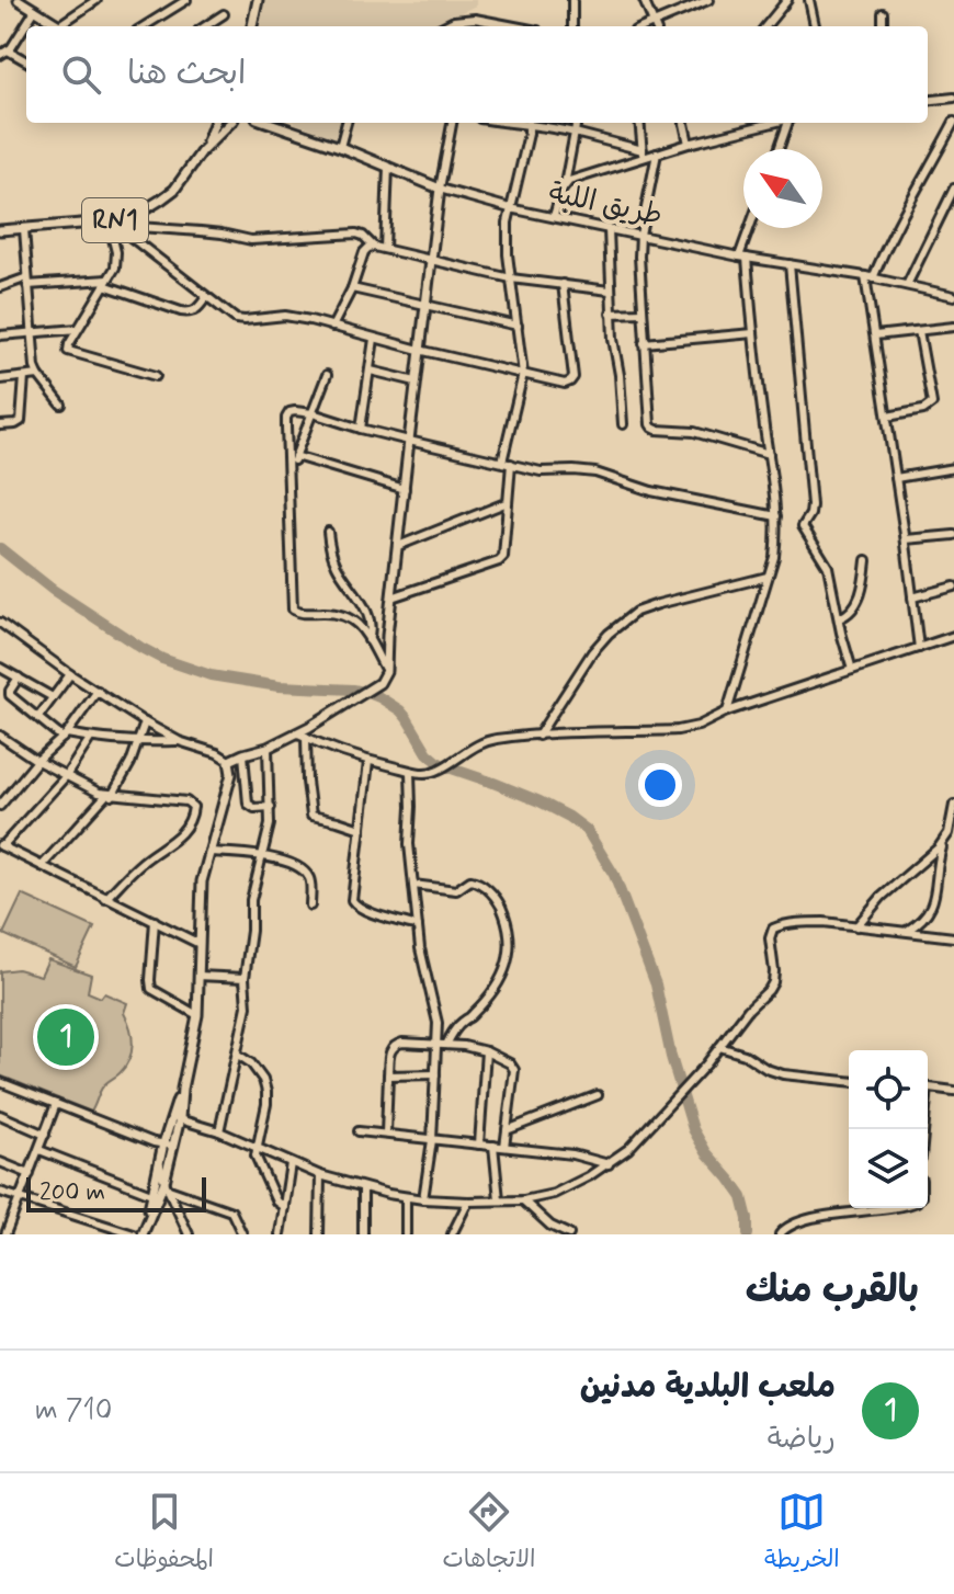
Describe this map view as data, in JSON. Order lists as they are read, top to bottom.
{
  "streets": {
    "main road": ["طريق اللبة", "RN1"]
  },
  "scale_bar": "200 m",
  "north": "top left",
  "page": {
    "search": "ابحث هنا",
    "pins": "1",
    "scale": "200 m",
    "heading": "بالقرب منك",
    "list": [
      {
        "mark": "1",
        "name": "ملعب البلدية مدنين",
        "note": "رياضة",
        "value": "710 m"
      }
    ],
    "nav": ["الخريطة", "الاتجاهات", "المحفوظات"]
  }
}
